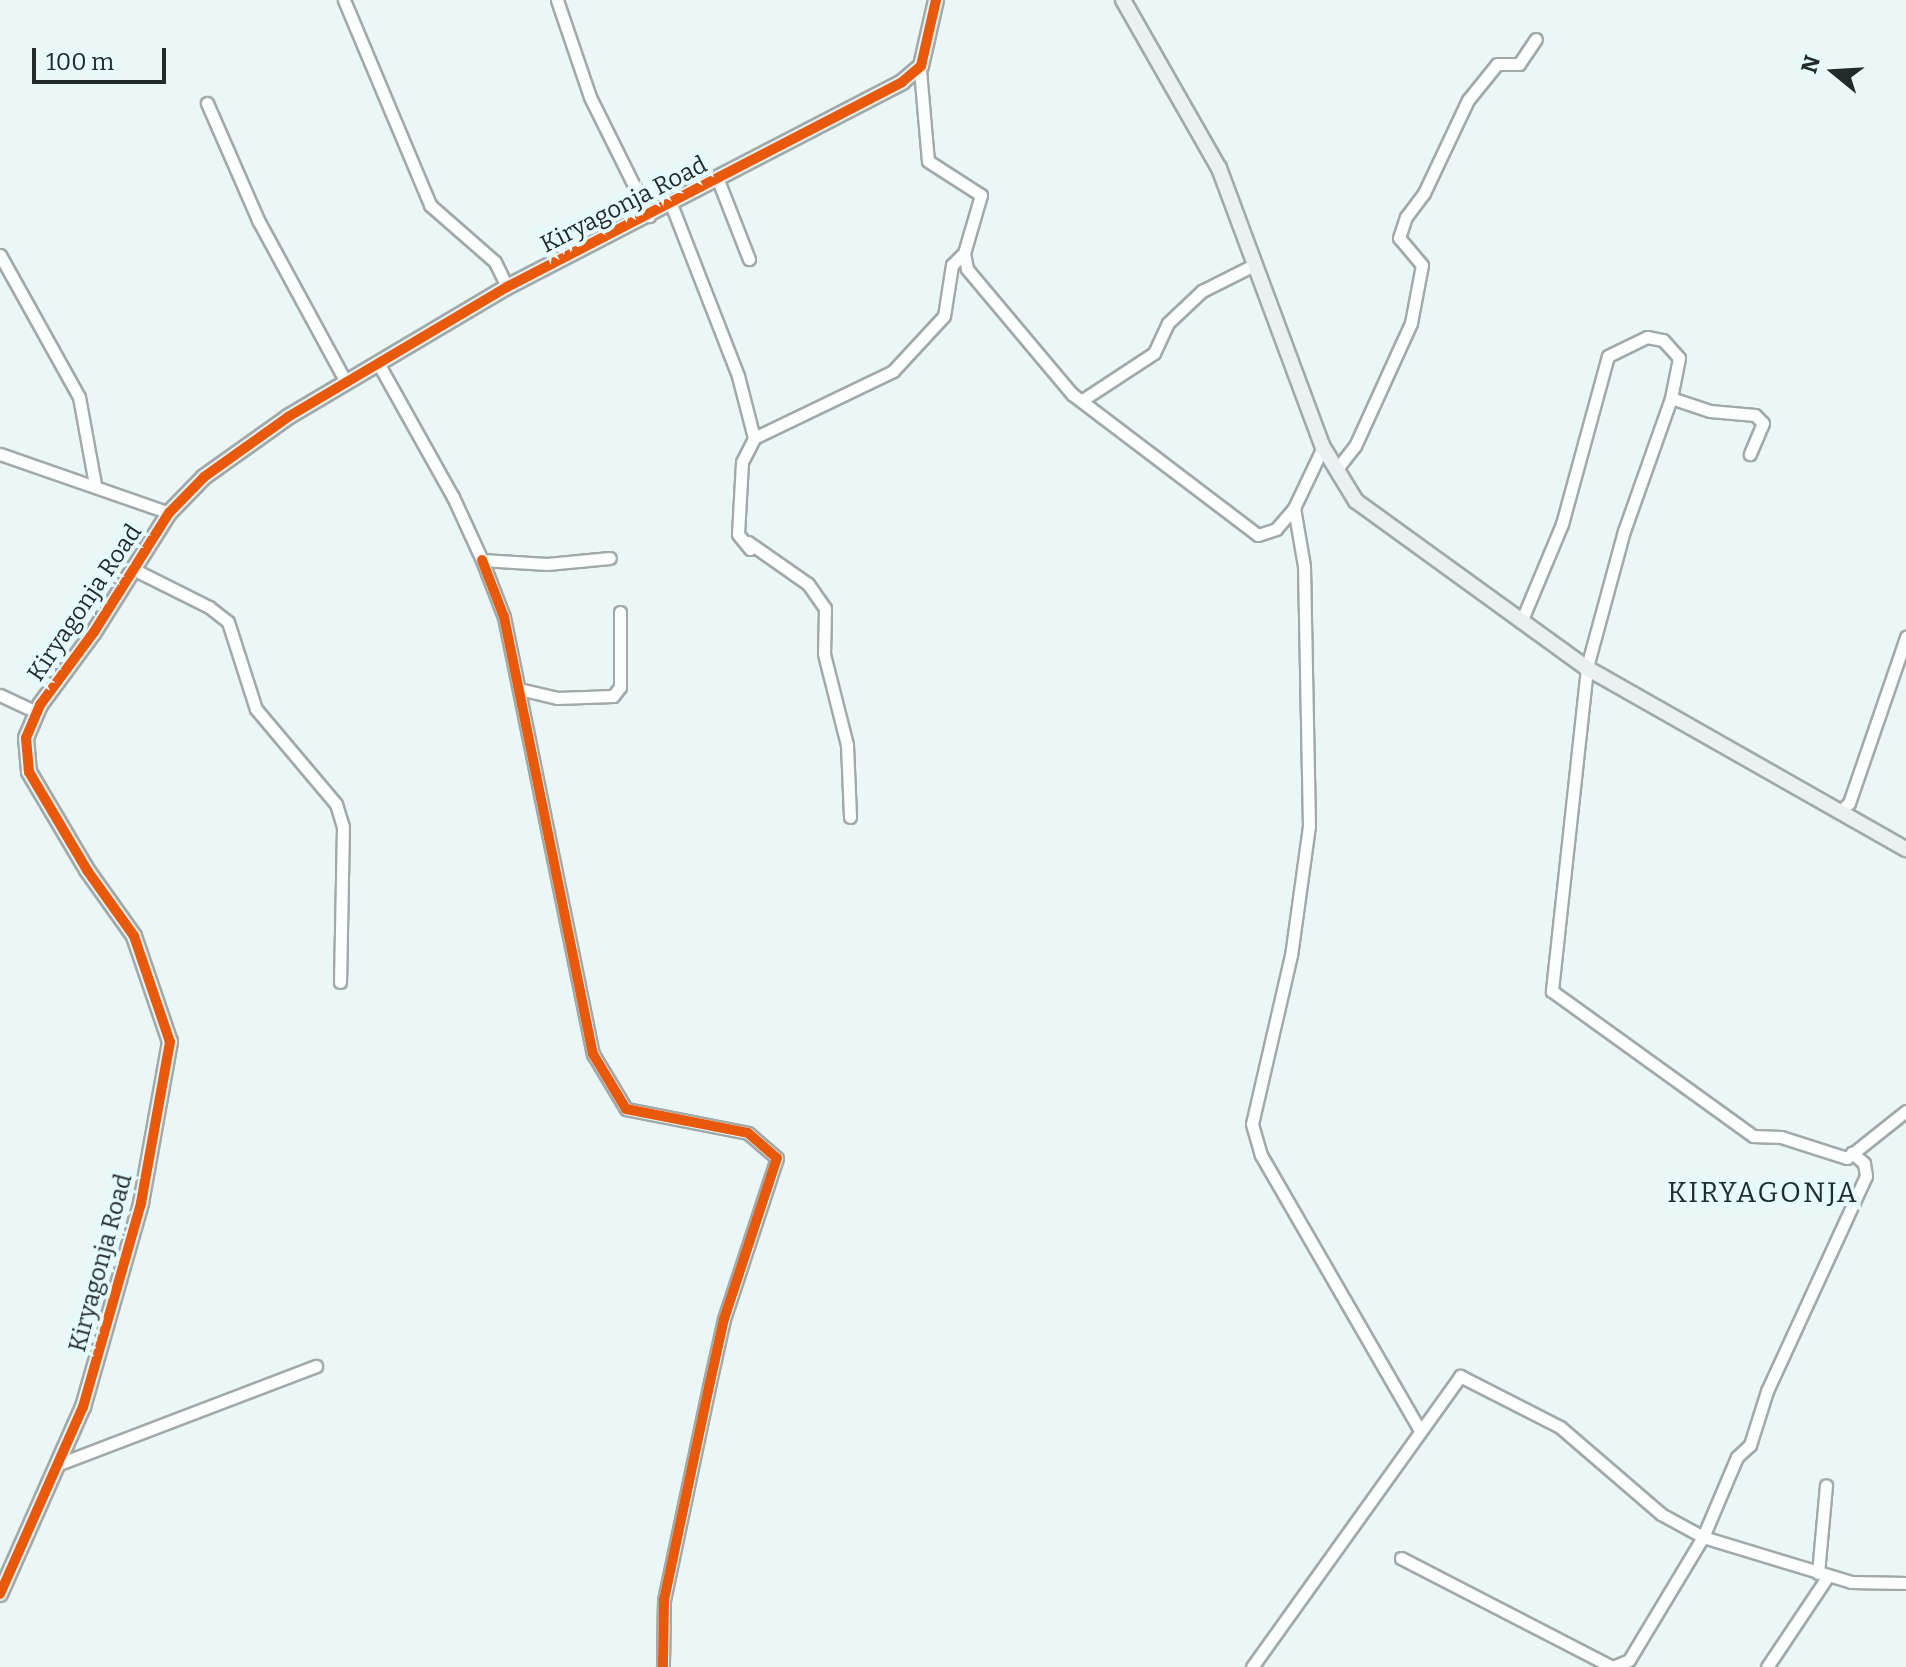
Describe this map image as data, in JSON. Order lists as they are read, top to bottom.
{
  "streets": {
    "street": ["Kiryagonja Road"]
  },
  "districts": ["KIRYAGONJA"],
  "scale_bar": "100 m",
  "north": "left"
}
